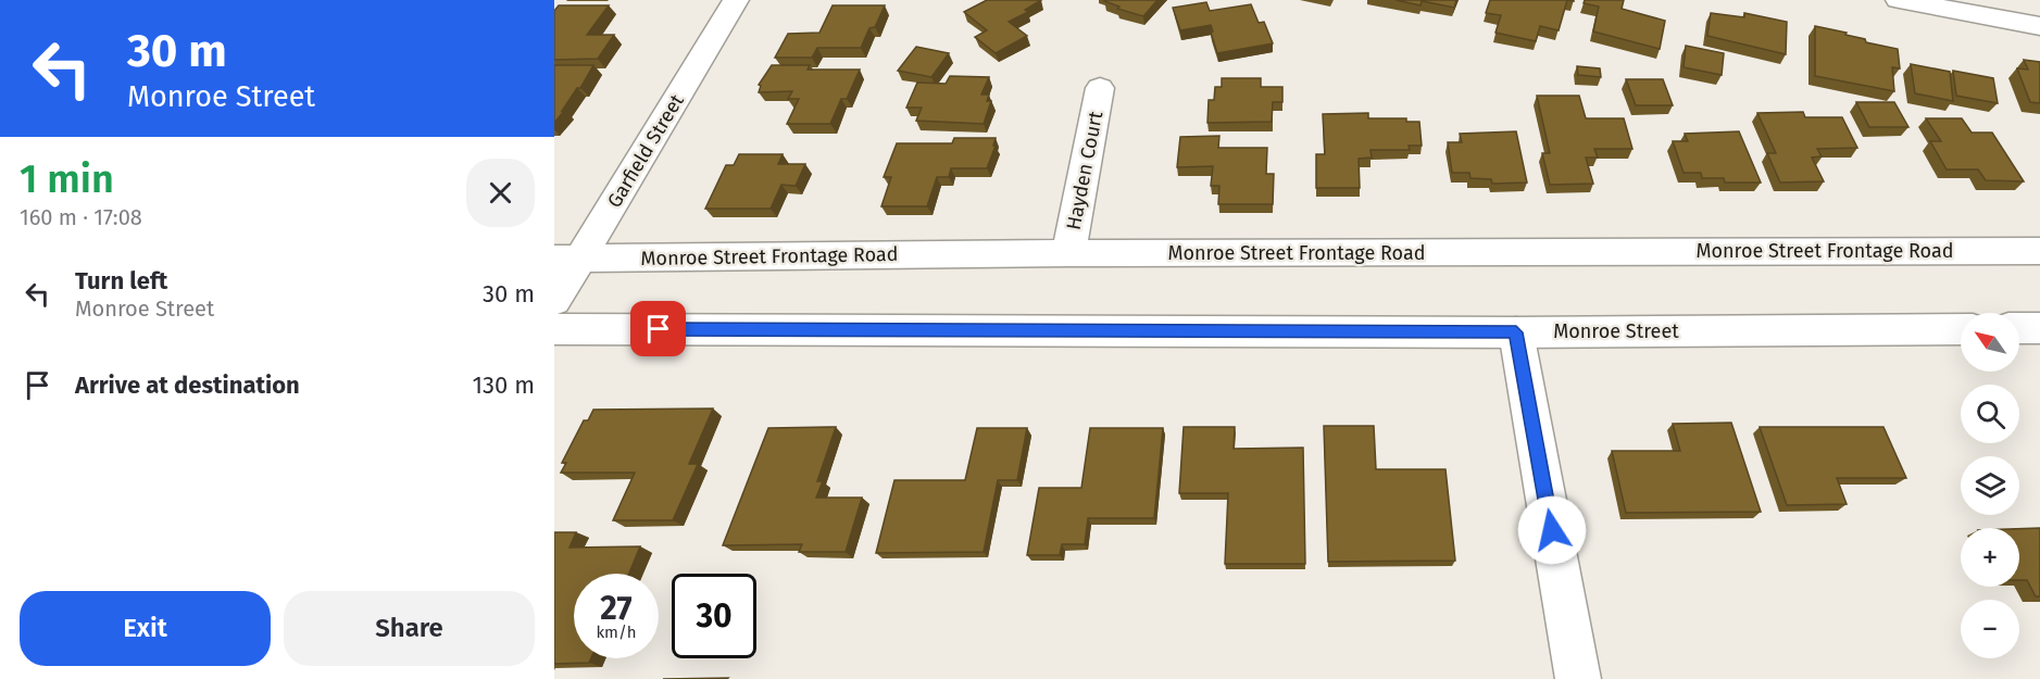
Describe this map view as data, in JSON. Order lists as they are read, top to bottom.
{
  "streets": {
    "street": [
      "Garfield Street",
      "Hayden Court",
      "Monroe Street Frontage Road",
      "Monroe Street"
    ]
  },
  "crossings": [
    ["Garfield Street", "Monroe Street Frontage Road"],
    ["Hayden Court", "Monroe Street Frontage Road"]
  ],
  "north": "top left",
  "page": {
    "turn": ["30 m", "Monroe Street"],
    "heading": ["1 min", "160 m · 17:08"],
    "list": [
      {
        "name": "Turn left",
        "note": "Monroe Street",
        "value": "30 m"
      },
      {
        "name": "Arrive at destination",
        "value": "130 m"
      }
    ],
    "map_buttons": ["+", "−"],
    "speed": "27 km/h",
    "limit": "30",
    "buttons": ["Exit", "Share"]
  }
}
